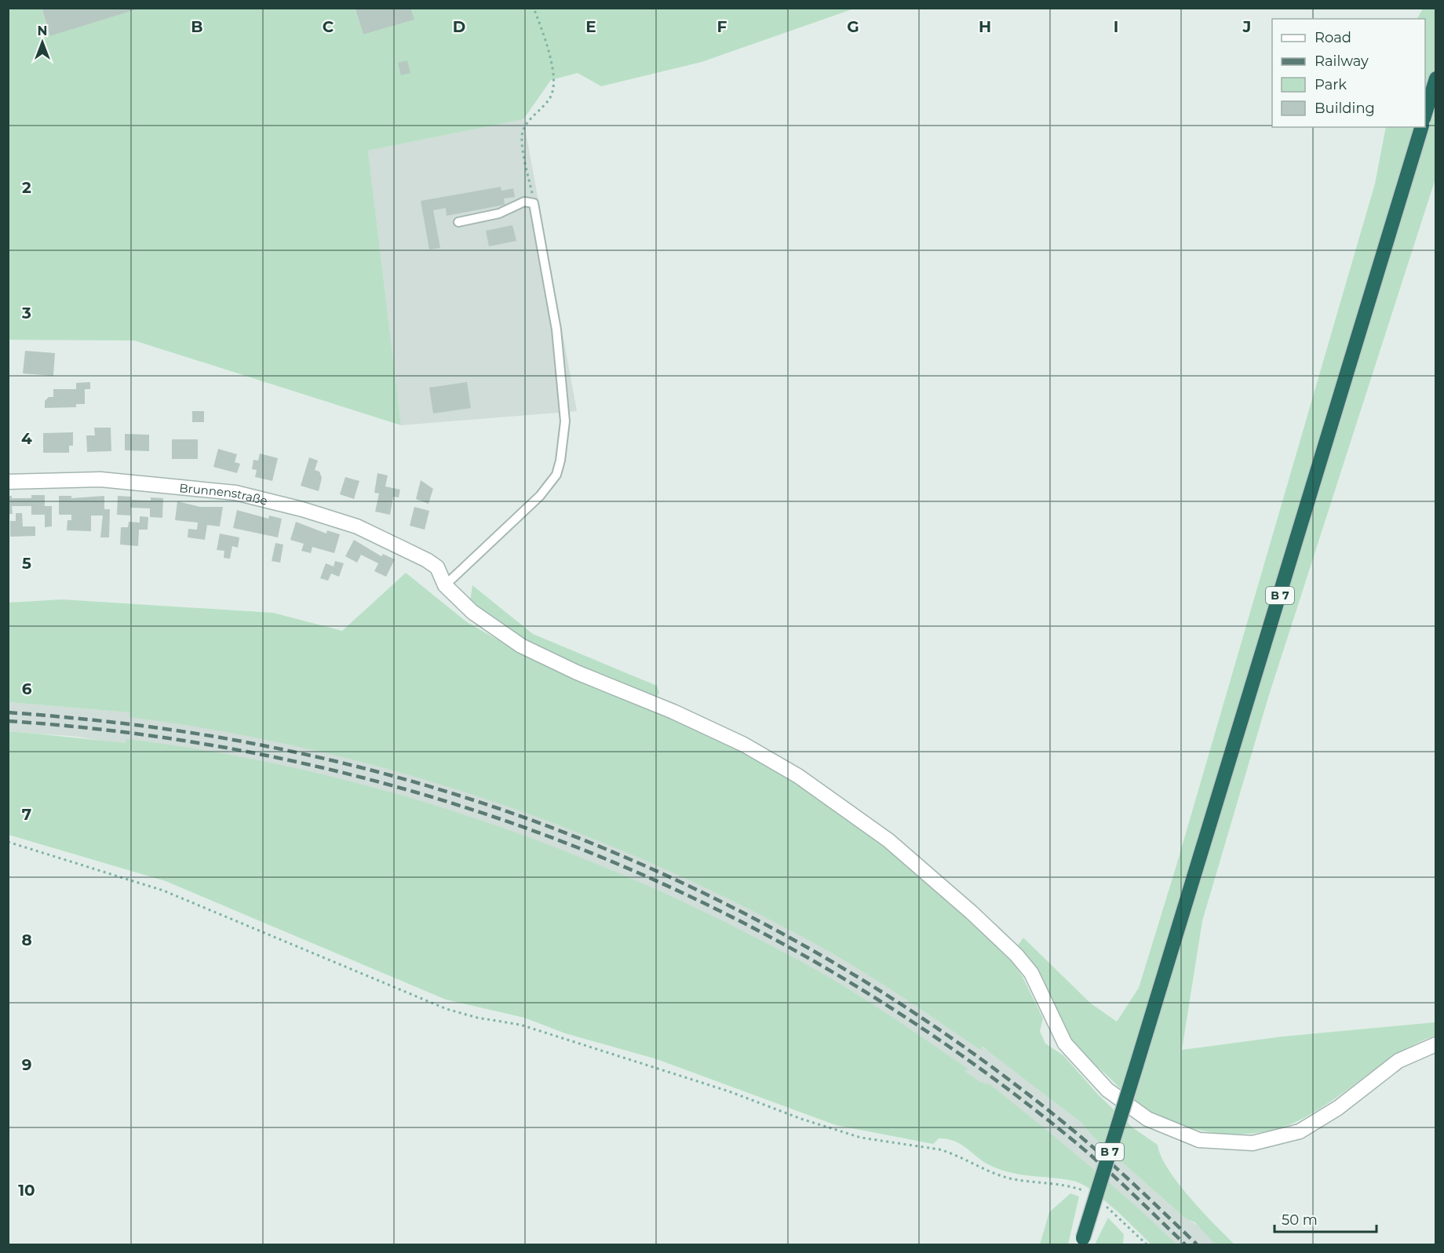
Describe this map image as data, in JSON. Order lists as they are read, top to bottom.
{
  "streets": {
    "highway": ["B 7"],
    "street": ["Brunnenstraße"]
  },
  "legend": [
    "Road",
    "Railway",
    "Park",
    "Building"
  ],
  "scale_bar": "50 m",
  "north": "top",
  "grid": {
    "columns": [
      "B",
      "C",
      "D",
      "E",
      "F",
      "G",
      "H",
      "I",
      "J"
    ],
    "rows": [
      "2",
      "3",
      "4",
      "5",
      "6",
      "7",
      "8",
      "9",
      "10"
    ]
  }
}
